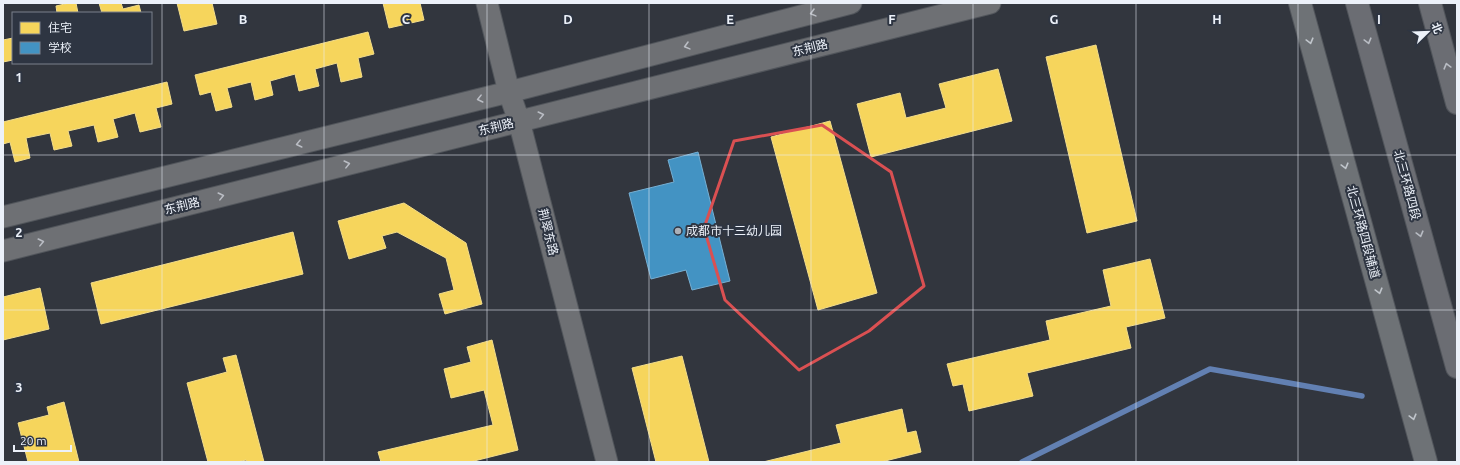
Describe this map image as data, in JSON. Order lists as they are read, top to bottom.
{
  "streets": {
    "highway": ["北三环路四段"],
    "main road": ["北三环路四段辅道"],
    "street": ["东荆路", "荆翠东路"]
  },
  "crossings": [
    ["东荆路", "荆翠东路"]
  ],
  "one_way": ["北三环路四段", "北三环路四段辅道"],
  "places": ["成都市十三幼儿园"],
  "legend": ["住宅", "学校"],
  "scale_bar": "20 m",
  "north": "top right",
  "grid": {
    "columns": [
      "B",
      "C",
      "D",
      "E",
      "F",
      "G",
      "H",
      "I"
    ],
    "rows": ["1", "2", "3"]
  }
}
